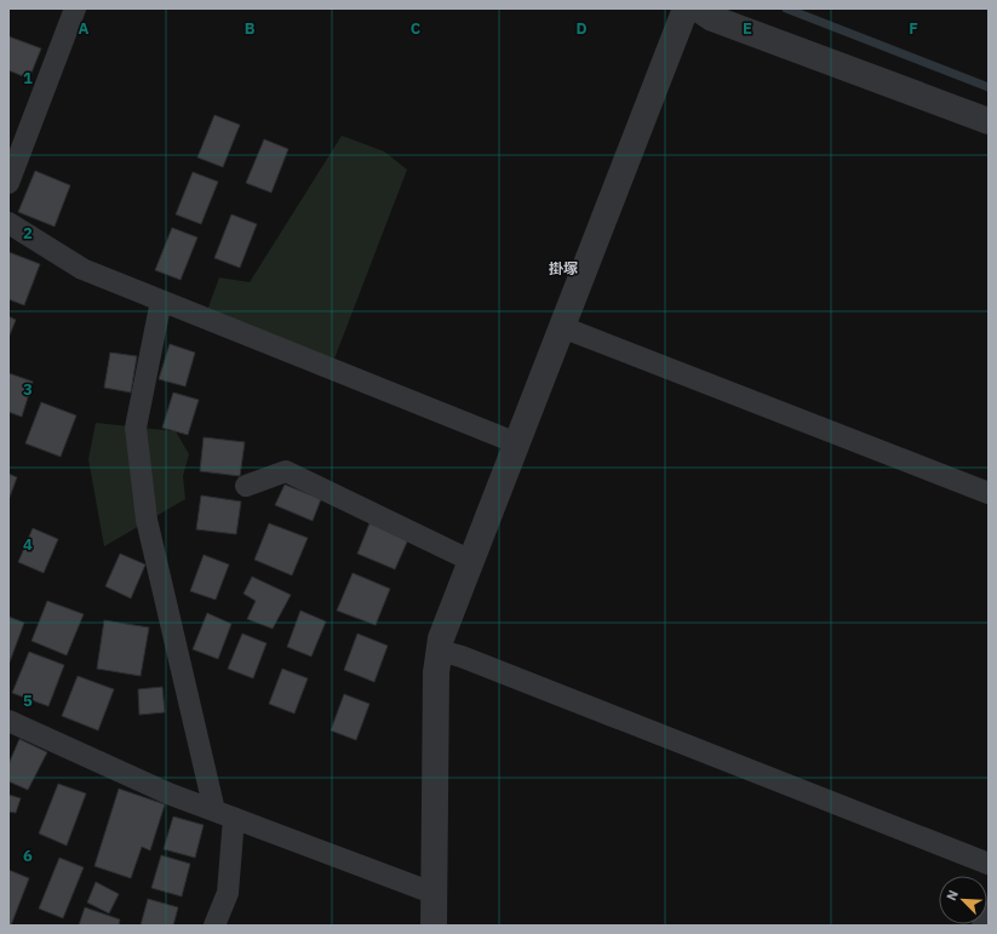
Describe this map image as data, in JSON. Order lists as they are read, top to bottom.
{
  "districts": ["掛塚"],
  "north": "top left",
  "grid": {
    "columns": [
      "A",
      "B",
      "C",
      "D",
      "E",
      "F"
    ],
    "rows": [
      "1",
      "2",
      "3",
      "4",
      "5",
      "6"
    ]
  }
}
